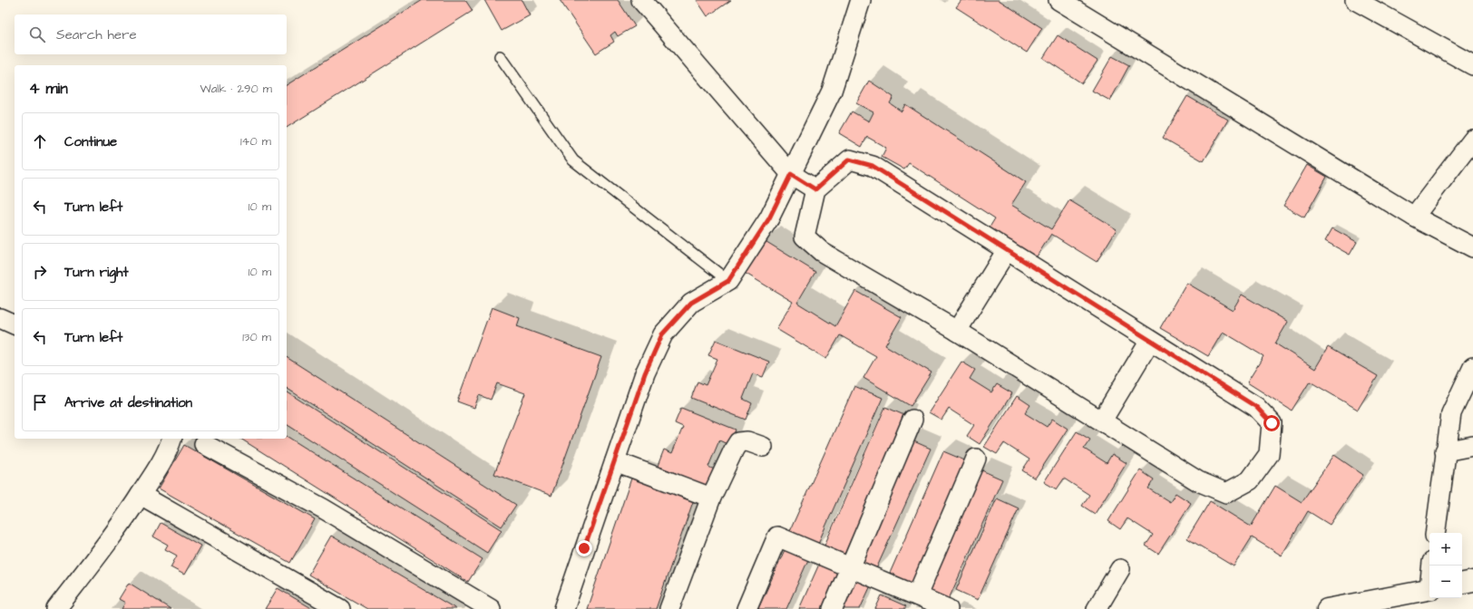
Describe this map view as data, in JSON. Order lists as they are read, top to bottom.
{
  "page": {
    "search": "Search here",
    "heading": ["4 min", "Walk · 290 m"],
    "list": [
      ["Continue", "140 m"],
      ["Turn left", "10 m"],
      ["Turn right", "10 m"],
      ["Turn left", "130 m"],
      "Arrive at destination"
    ],
    "map_buttons": ["+", "−"]
  }
}
